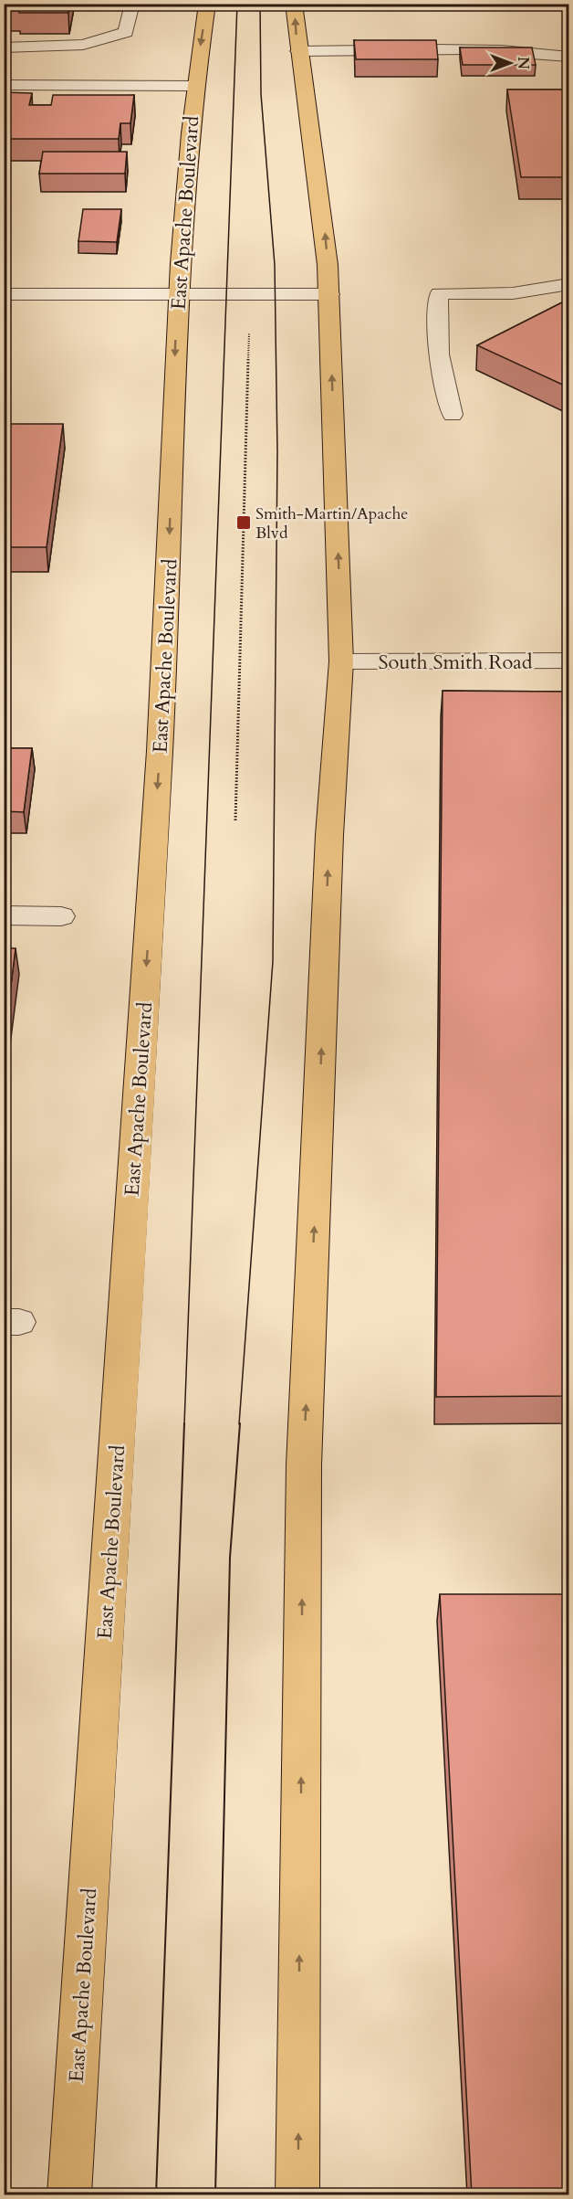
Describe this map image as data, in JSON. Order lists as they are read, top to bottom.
{
  "streets": {
    "main road": ["East Apache Boulevard"],
    "street": ["South Smith Road"]
  },
  "places": {
    "transit": ["Smith-Martin/Apache Blvd"]
  },
  "north": "right"
}
